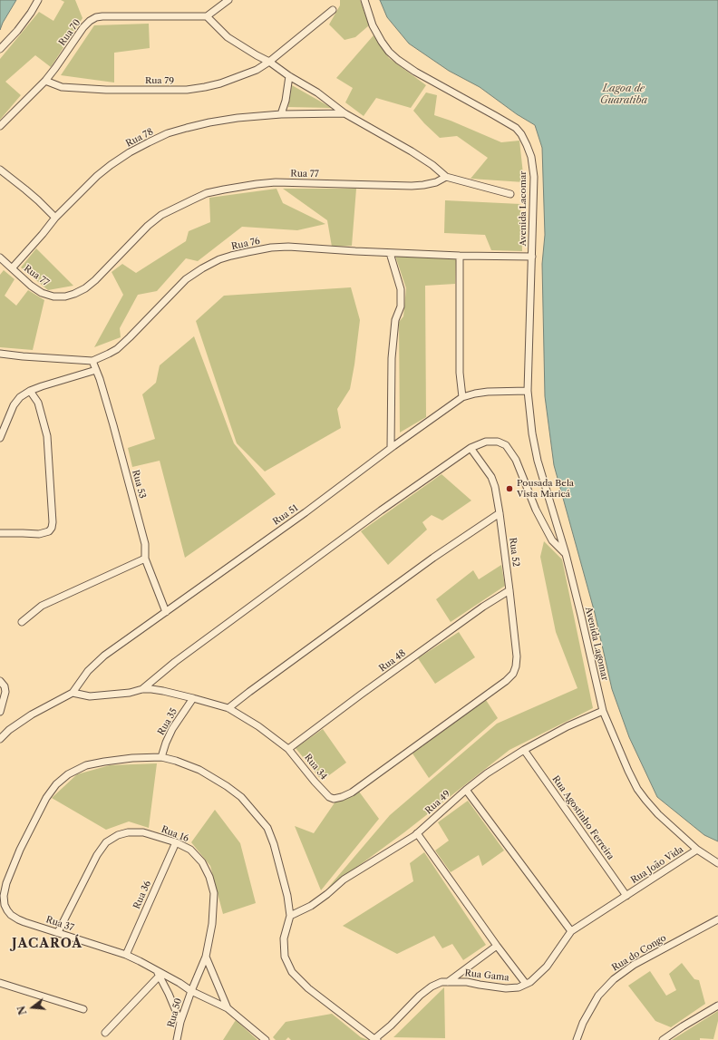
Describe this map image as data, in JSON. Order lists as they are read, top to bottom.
{
  "streets": {
    "street": [
      "Rua 70",
      "Rua 79",
      "Rua 78",
      "Rua 77",
      "Avenida Lacomar",
      "Rua 76",
      "Rua 53",
      "Rua 51",
      "Rua 52",
      "Avenida Lagomar",
      "Rua 48",
      "Rua 35",
      "Rua 34",
      "Rua 49",
      "Rua Agostinho Ferreira",
      "Rua 16",
      "Rua João Vida",
      "Rua 36",
      "Rua 37",
      "Rua do Congo",
      "Rua Gama",
      "Rua 50"
    ]
  },
  "crossings": [
    ["Rua 70", "Rua 79"],
    ["Rua 78", "Rua 77"],
    ["Avenida Lacomar", "Rua 76"],
    ["Avenida Lacomar", "Rua 51"],
    ["Avenida Lacomar", "Avenida Lagomar"],
    ["Rua 76", "Rua 53"],
    ["Rua 53", "Rua 51"],
    ["Rua 51", "Avenida Lagomar"],
    ["Rua 51", "Rua 34"],
    ["Rua 52", "Rua 48"],
    ["Rua 52", "Rua 34"],
    ["Avenida Lagomar", "Rua 49"],
    ["Avenida Lagomar", "Rua João Vida"],
    ["Rua 48", "Rua 34"],
    ["Rua 35", "Rua 34"],
    ["Rua 35", "Rua 37"],
    ["Rua 49", "Rua Agostinho Ferreira"],
    ["Rua Agostinho Ferreira", "Rua João Vida"],
    ["Rua Agostinho Ferreira", "Rua Gama"],
    ["Rua 16", "Rua 36"],
    ["Rua 16", "Rua 37"],
    ["Rua 16", "Rua 50"],
    ["Rua João Vida", "Rua Gama"],
    ["Rua 36", "Rua 37"],
    ["Rua 37", "Rua 50"]
  ],
  "districts": ["JACAROÁ"],
  "water": ["Lagoa de Guaratiba"],
  "places": ["Pousada Bela Vista Maricá"],
  "north": "left"
}
